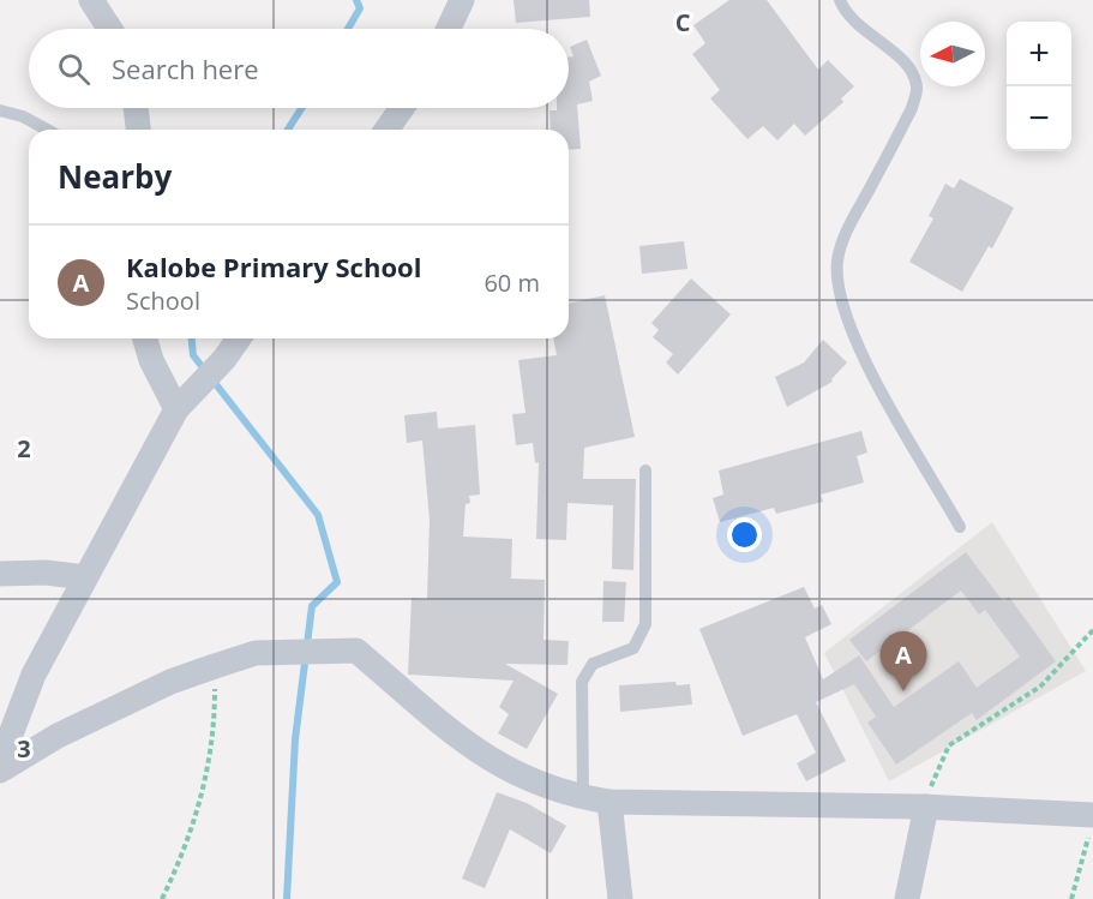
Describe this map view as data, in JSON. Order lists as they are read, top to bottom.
{
  "north": "left",
  "page": {
    "map_buttons": ["+", "−"],
    "search": "Search here",
    "heading": "Nearby",
    "list": [
      {
        "mark": "A",
        "name": "Kalobe Primary School",
        "note": "School",
        "value": "60 m"
      }
    ],
    "pins": "A"
  },
  "grid": {
    "columns": ["C"],
    "rows": ["2", "3"]
  }
}
